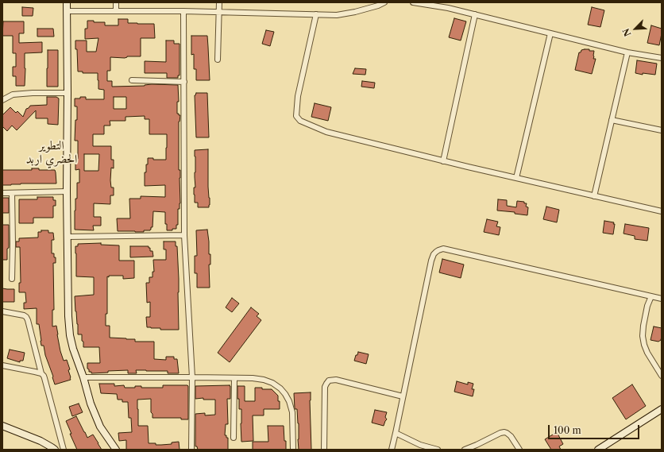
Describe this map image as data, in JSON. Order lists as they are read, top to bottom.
{
  "districts": ["التطوير الحضري اربد"],
  "scale_bar": "100 m",
  "north": "bottom left"
}
